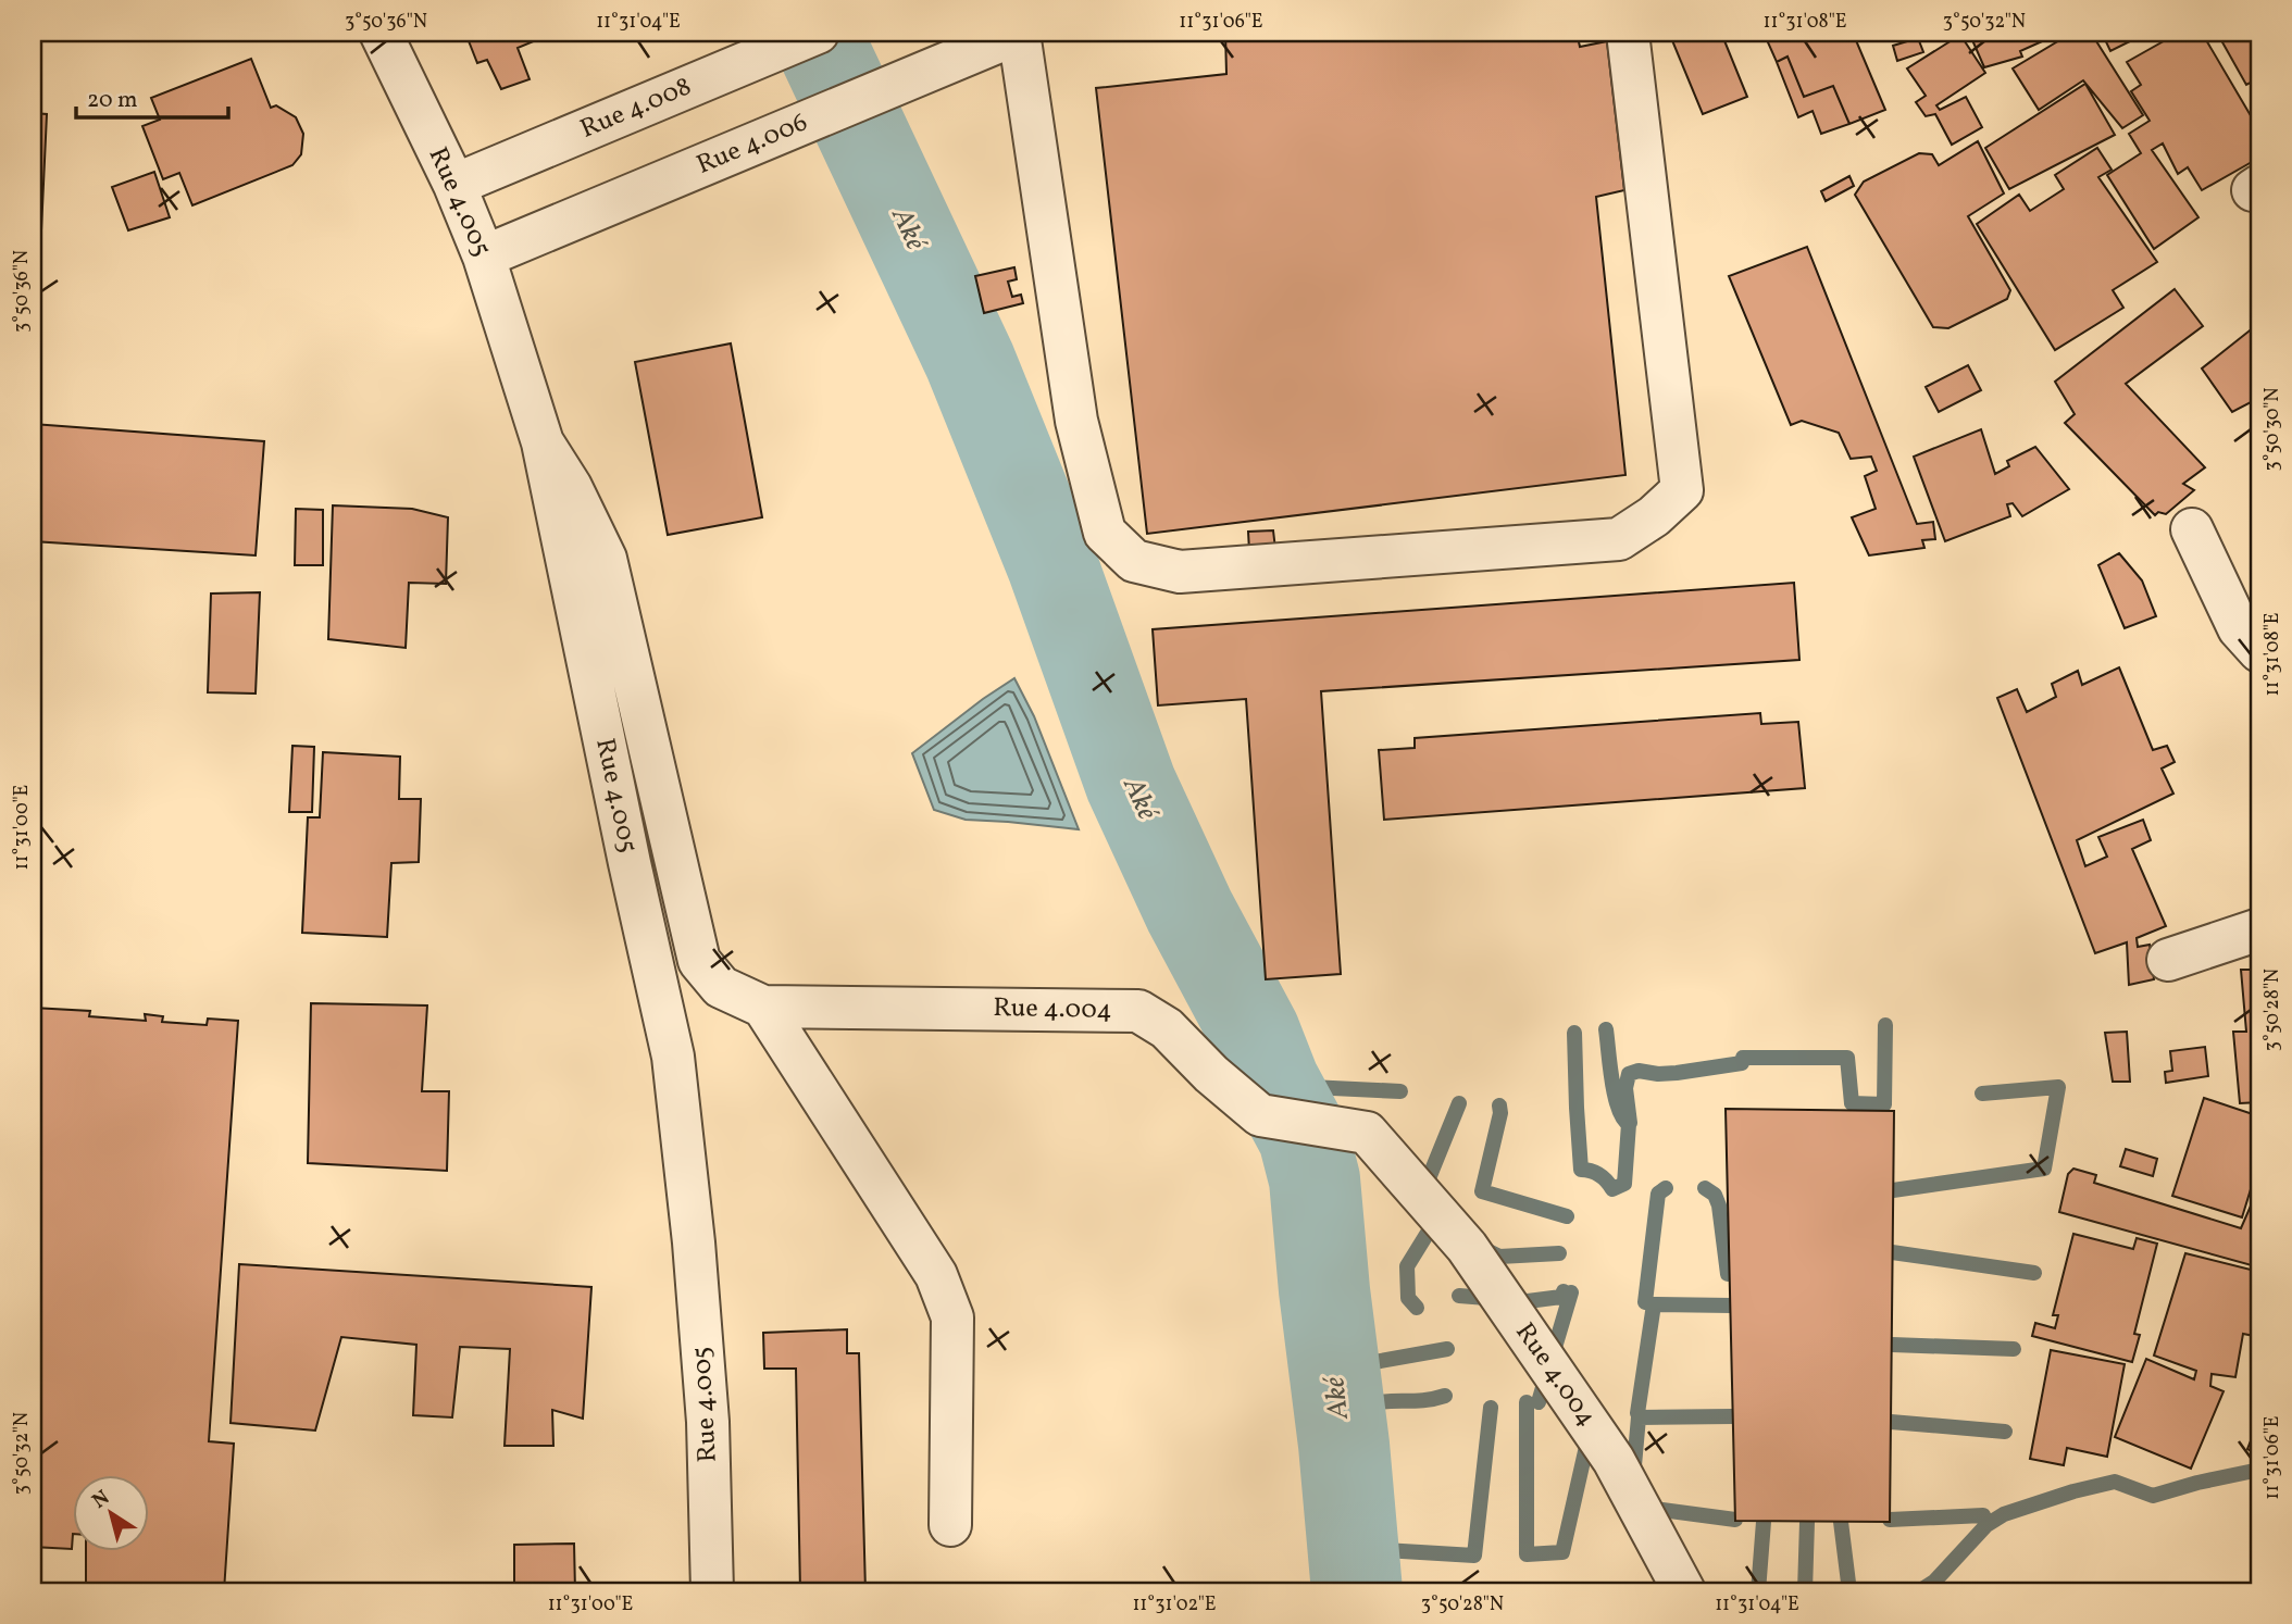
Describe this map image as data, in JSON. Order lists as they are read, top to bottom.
{
  "streets": {
    "street": [
      "Rue 4.008",
      "Rue 4.006",
      "Rue 4.005",
      "Rue 4.004"
    ]
  },
  "crossings": [
    ["Rue 4.008", "Rue 4.005"],
    ["Rue 4.006", "Rue 4.005"],
    ["Rue 4.005", "Rue 4.004"]
  ],
  "water": ["Aké"],
  "scale_bar": "20 m",
  "north": "top left",
  "coordinates": [
    "3°50'36\"N",
    "11°31'04\"E",
    "11°31'06\"E",
    "11°31'08\"E",
    "3°50'32\"N",
    "3°50'30\"N",
    "11°31'00\"E",
    "3°50'28\"N",
    "11°31'02\"E"
  ]
}
